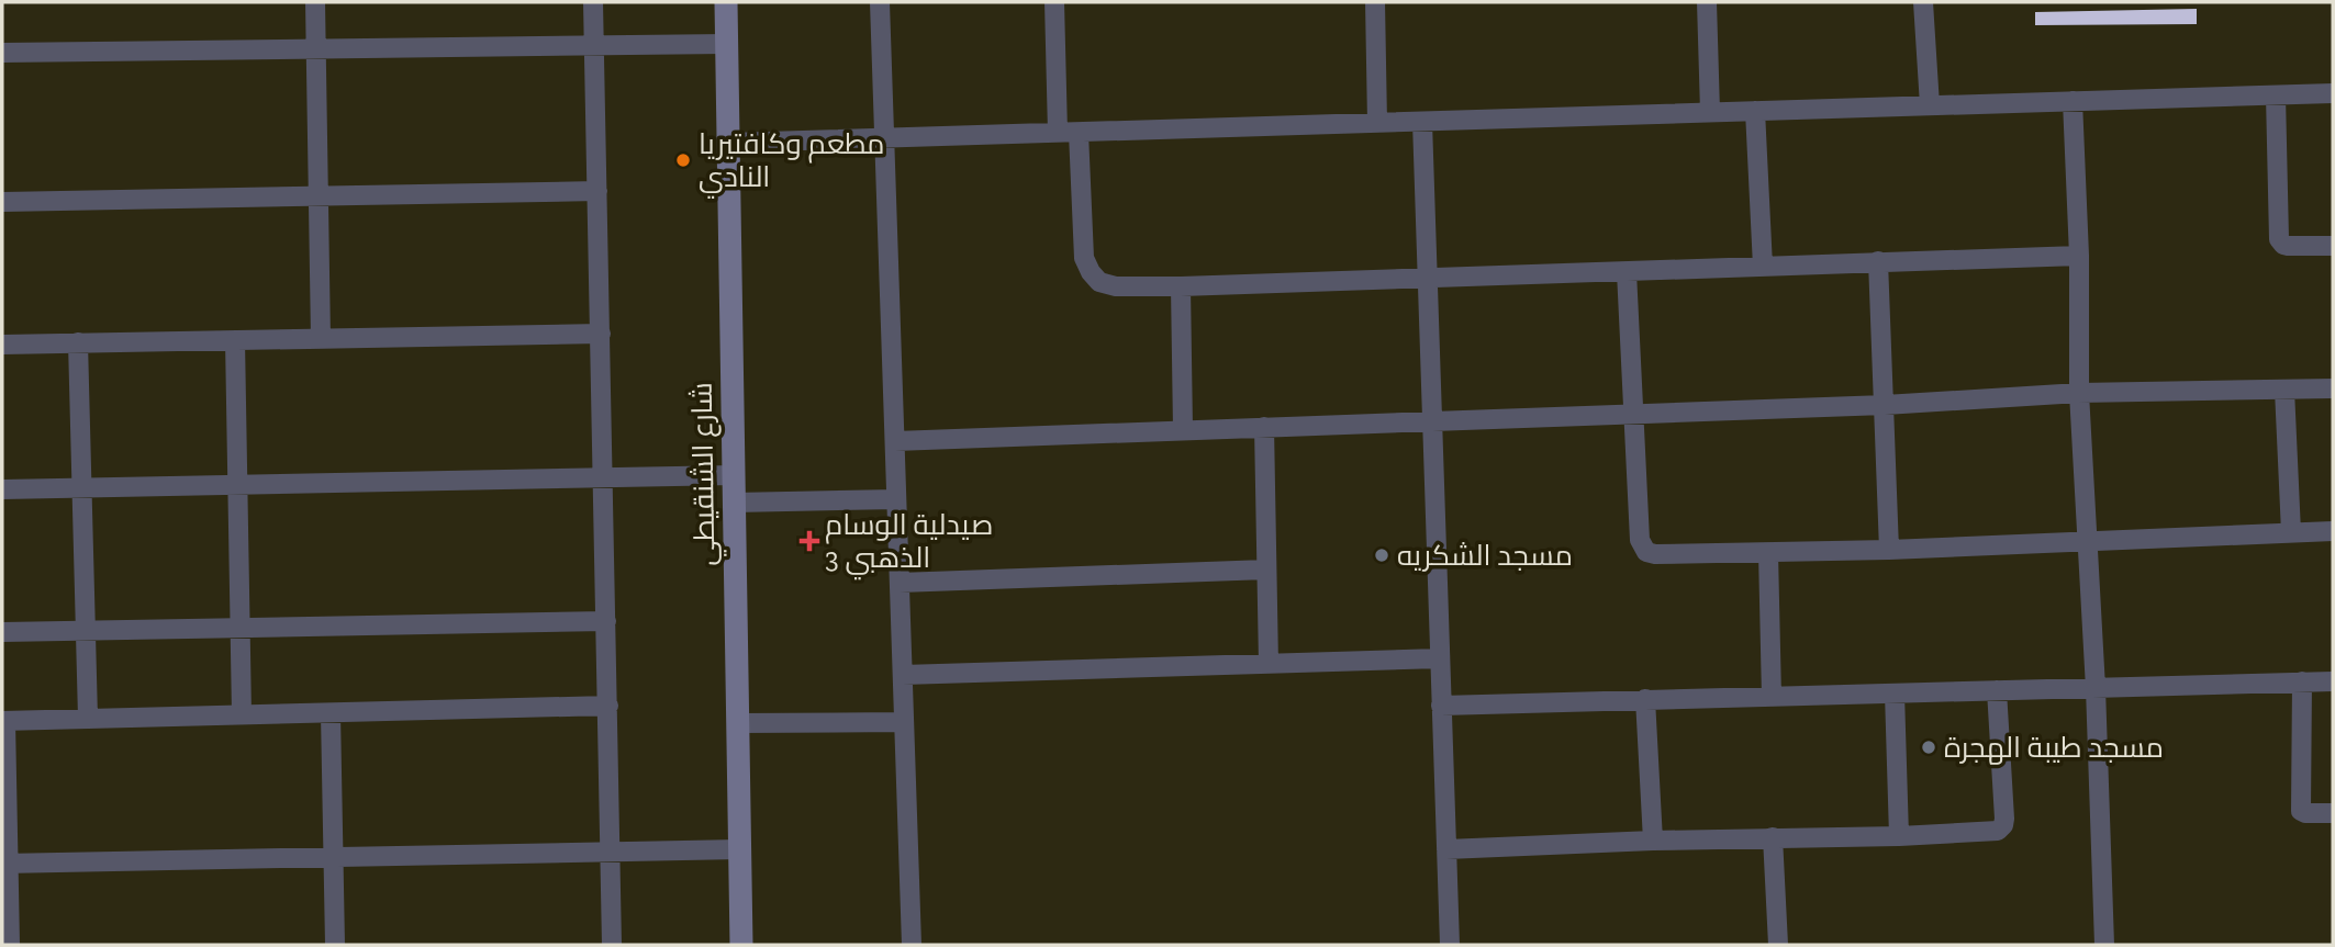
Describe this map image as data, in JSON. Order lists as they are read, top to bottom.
{
  "streets": {
    "street": ["شارع الشنقيطي"]
  },
  "places": {
    "other": ["مطعم وكافتيريا النادي", "مسجد الشكريه", "مسجد طيبة الهجرة"],
    "health": ["صيدلية الوسام الذهبي 3"]
  }
}
